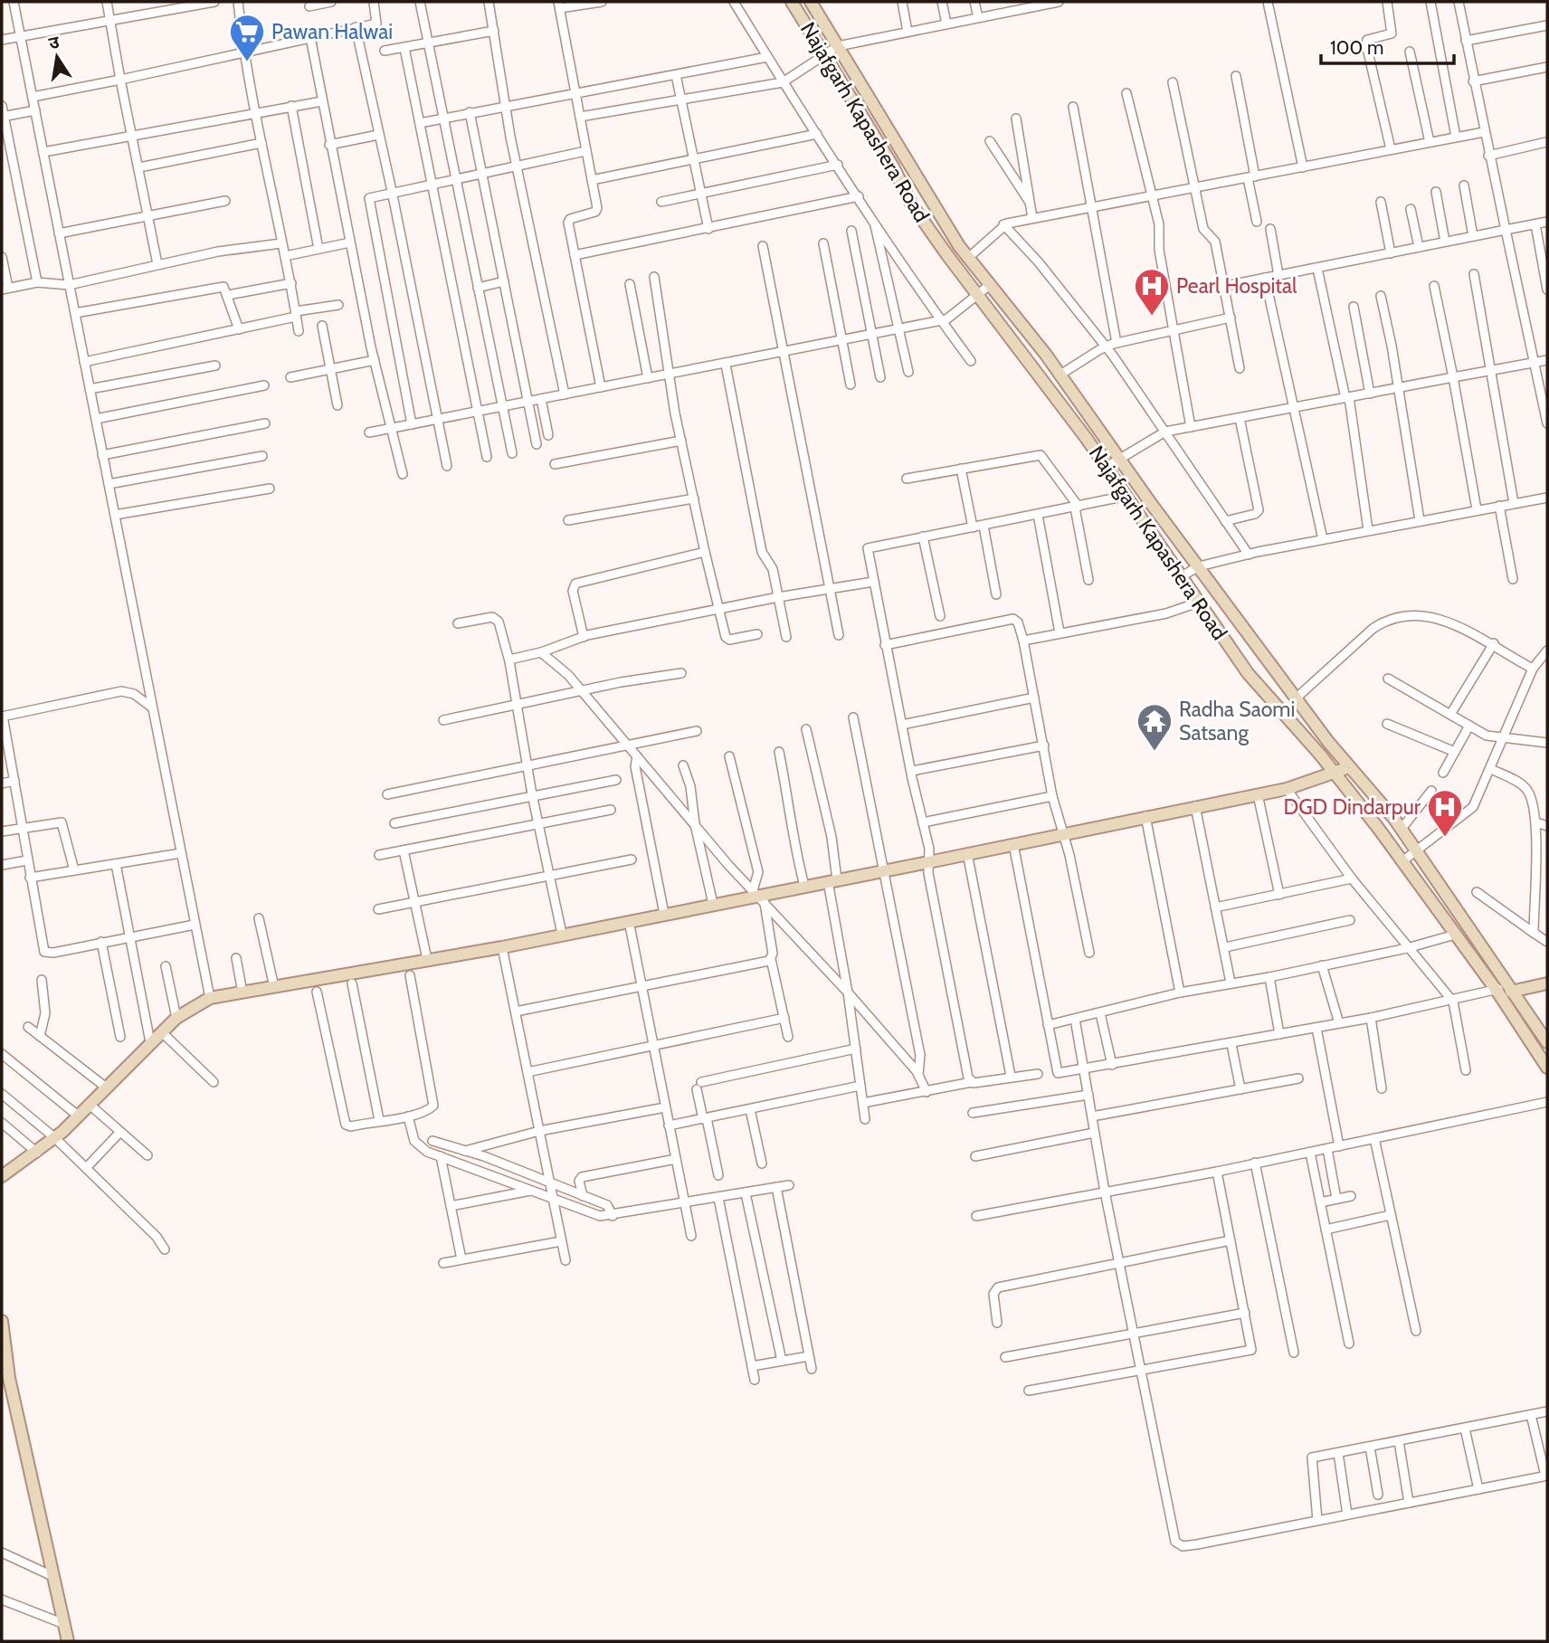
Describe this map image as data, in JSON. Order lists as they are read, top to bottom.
{
  "streets": {
    "main road": ["Najafgarh Kapashera Road"]
  },
  "places": {
    "supermarket": ["Pawan Halwai"],
    "hospital": ["Pearl Hospital", "DGD Dindarpur"],
    "temple": ["Radha Saomi Satsang"]
  },
  "scale_bar": "100 m",
  "north": "top"
}
